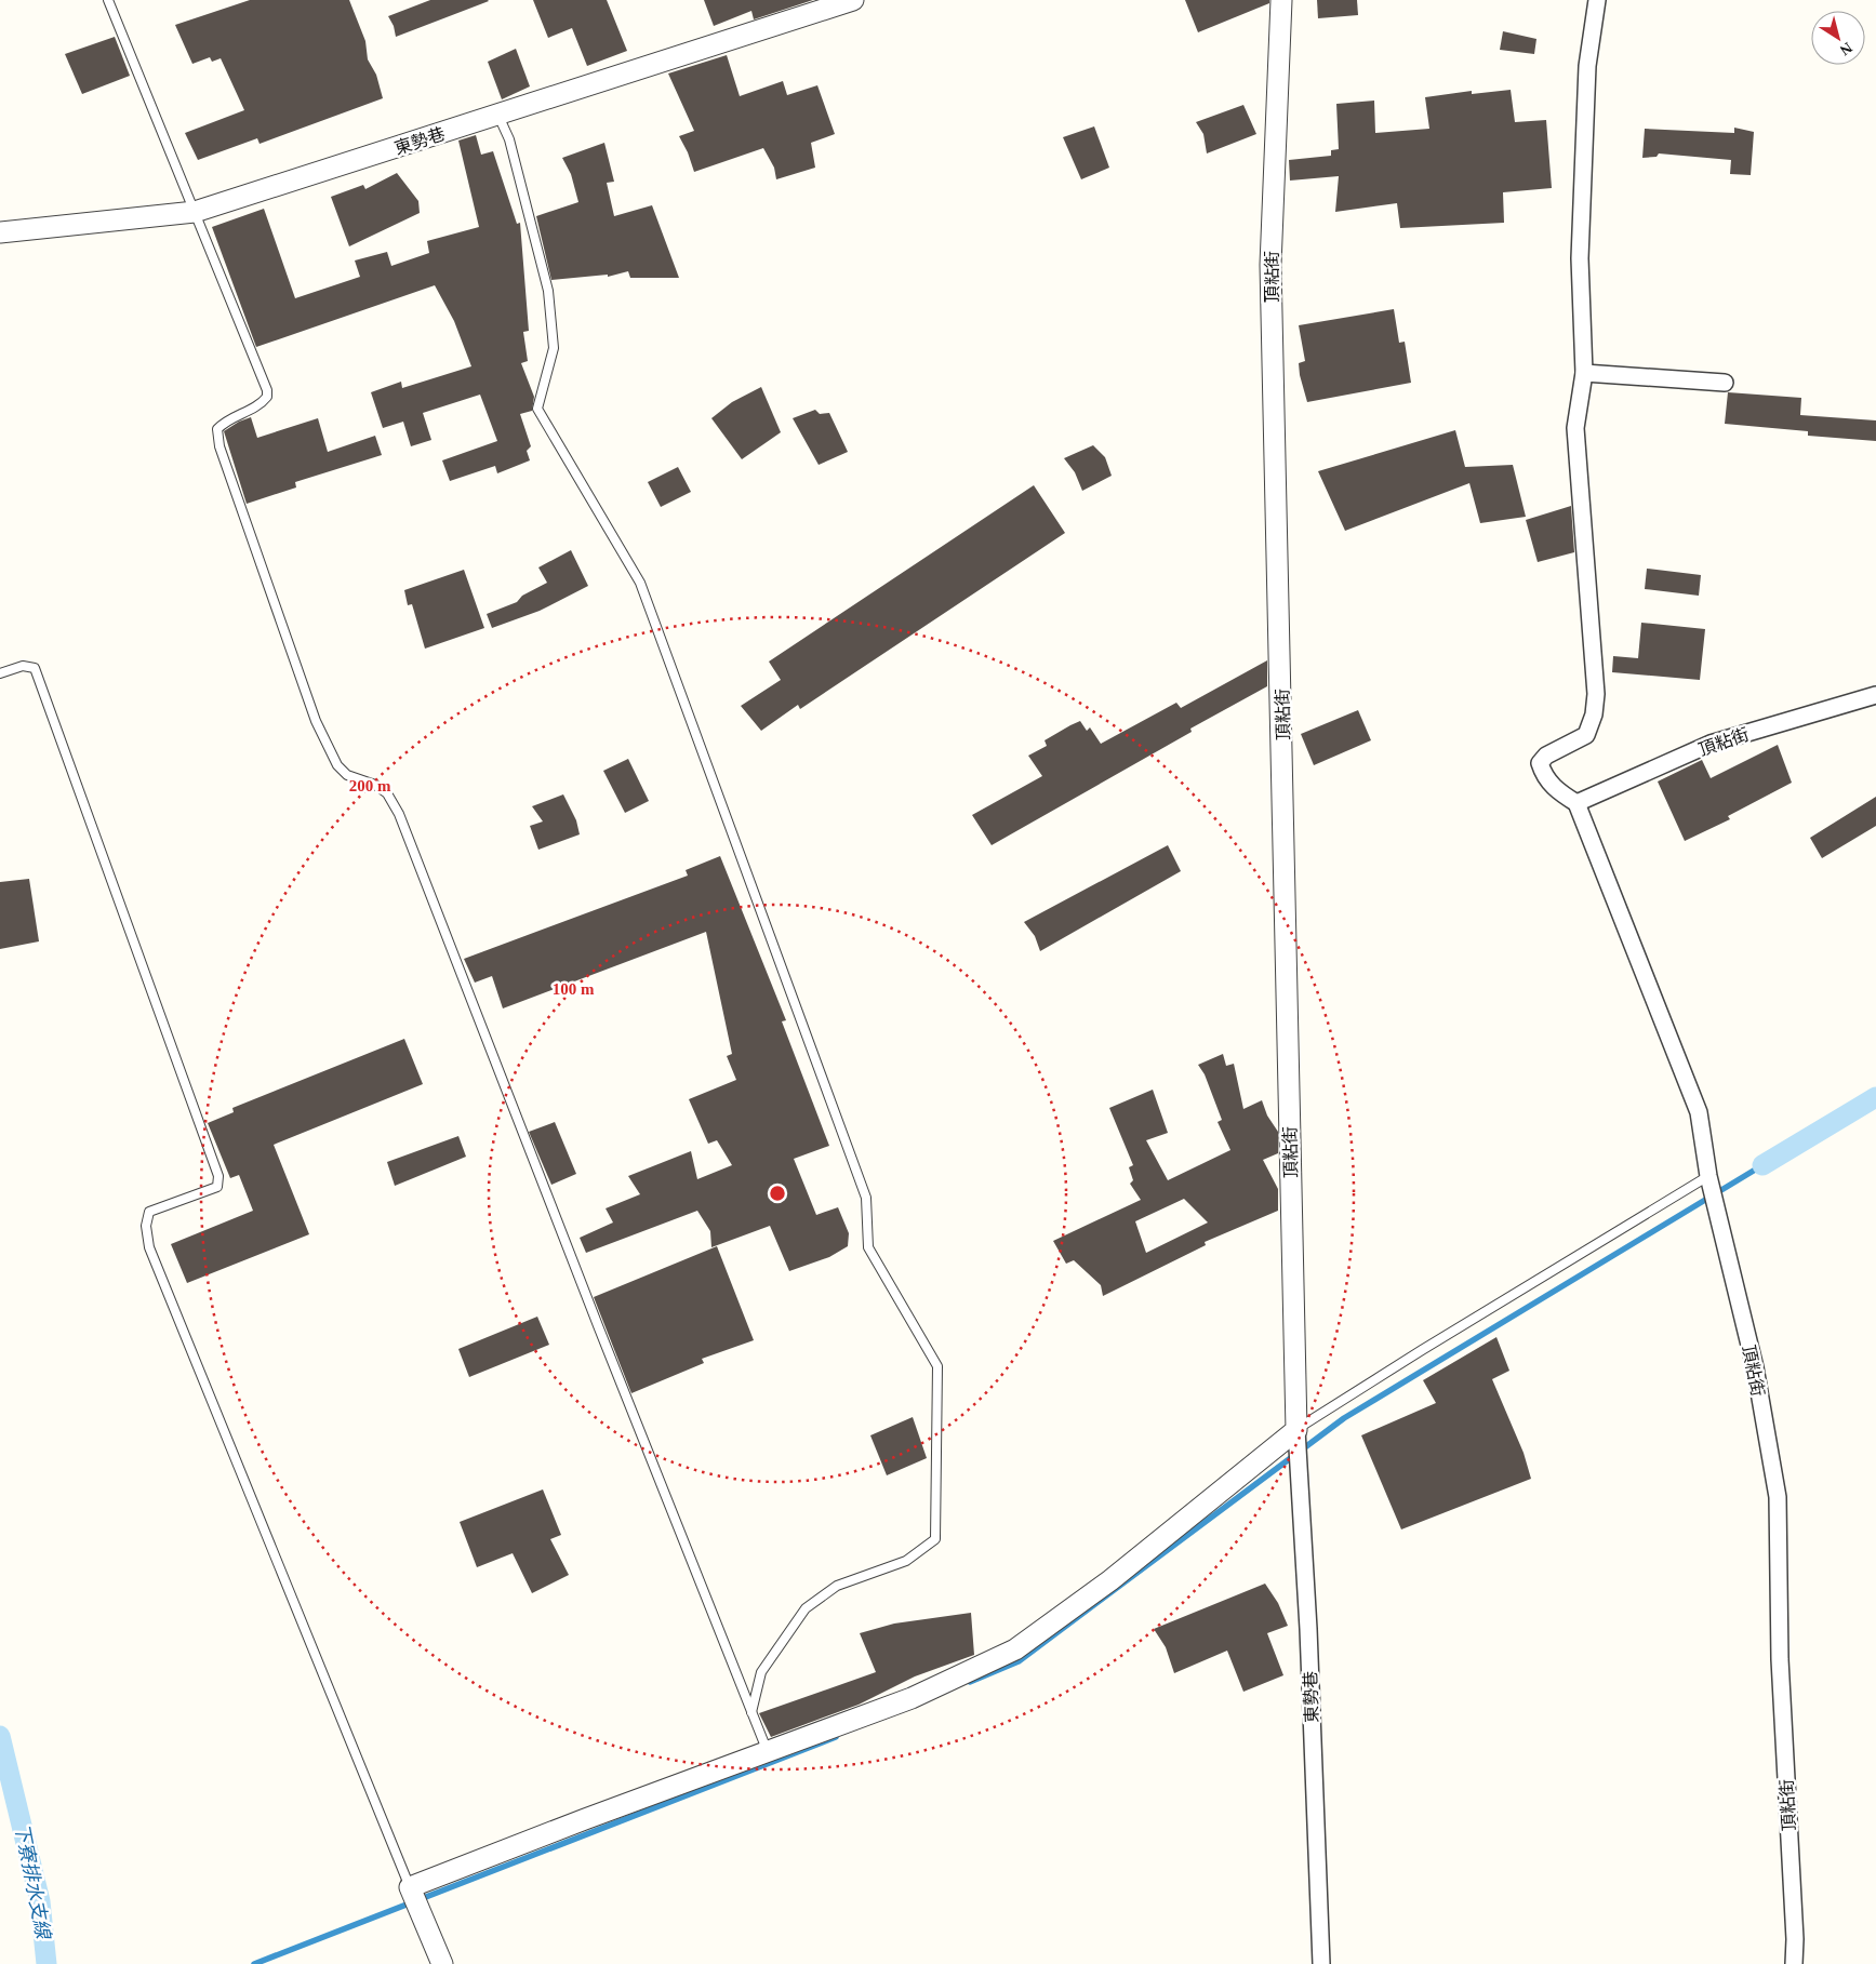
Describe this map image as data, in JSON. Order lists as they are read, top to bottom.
{
  "streets": {
    "street": ["東勢巷", "頂粘街"]
  },
  "crossings": [
    ["東勢巷", "頂粘街"]
  ],
  "water": ["下寮排水支線"],
  "north": "bottom right",
  "rings": ["200 m", "100 m"]
}
